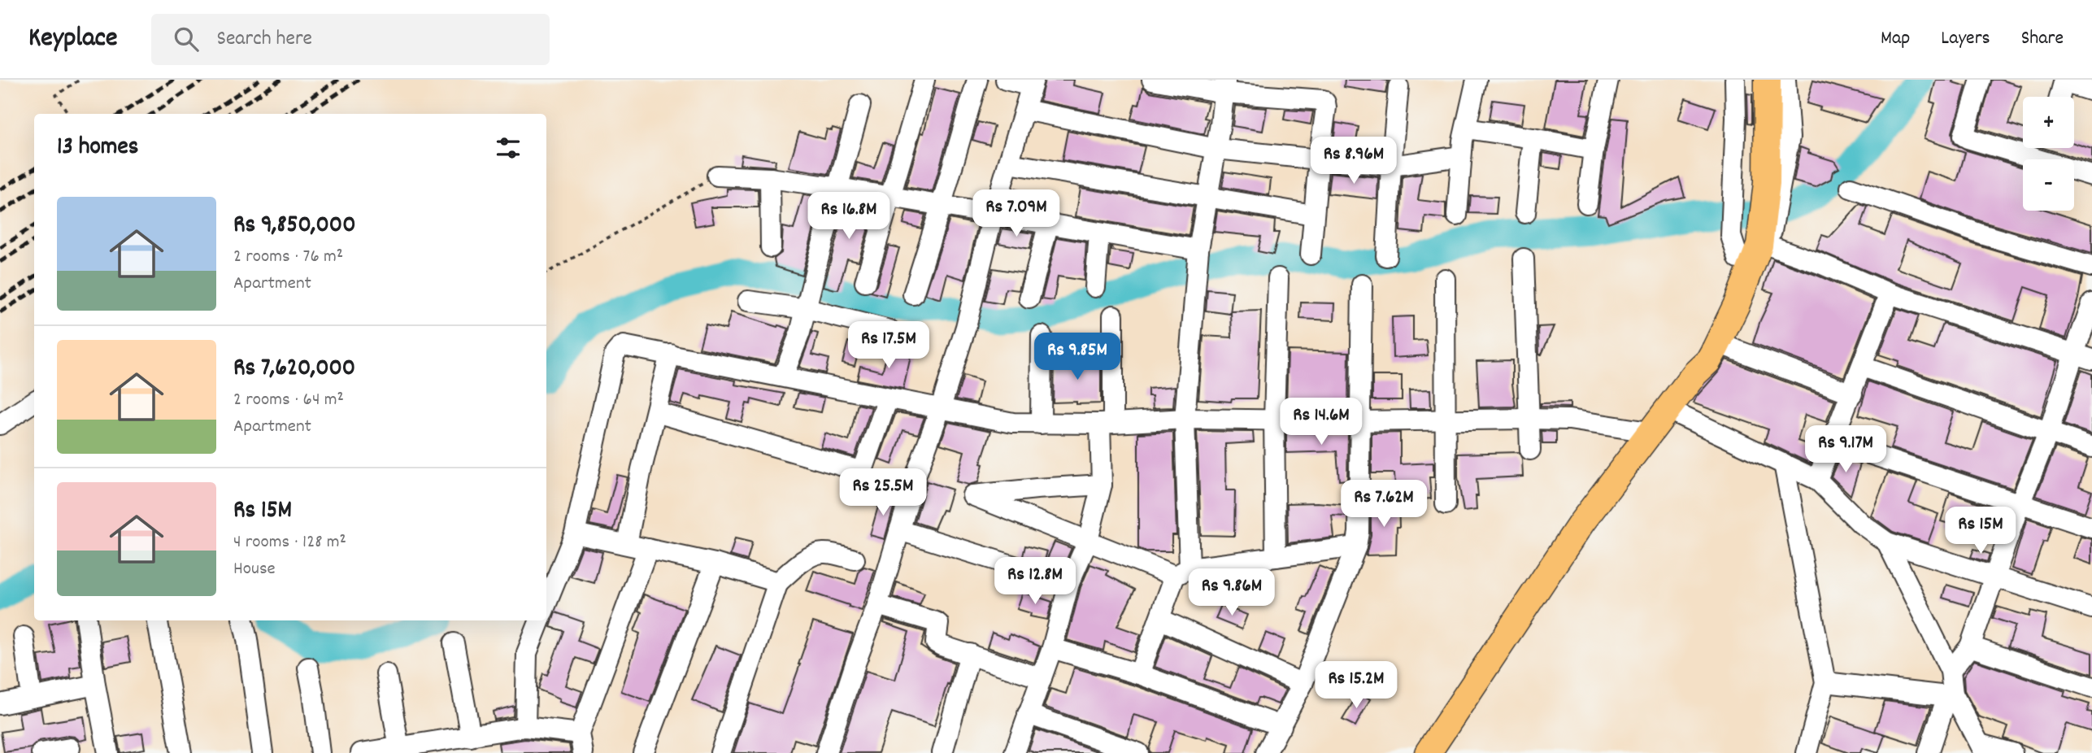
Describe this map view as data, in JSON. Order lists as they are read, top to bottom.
{
  "page": {
    "header": "Keyplace",
    "search": "Search here",
    "nav": ["Map", "Layers", "Share"],
    "map_buttons": ["+", "−"],
    "heading": "13 homes",
    "price": [
      "Rs 8.96M",
      "Rs 7.09M",
      "Rs 16.8M",
      "Rs 17.5M",
      "Rs 9.85M",
      "Rs 14.6M",
      "Rs 9.17M",
      "Rs 25.5M",
      "Rs 7.62M",
      "Rs 15M",
      "Rs 12.8M",
      "Rs 9.86M",
      "Rs 15.2M"
    ],
    "list": [
      {
        "name": "Rs 9,850,000",
        "note": "2 rooms · 76 m² · Apartment"
      },
      {
        "name": "Rs 7,620,000",
        "note": "2 rooms · 64 m² · Apartment"
      },
      {
        "name": "Rs 15M",
        "note": "4 rooms · 128 m² · House"
      }
    ]
  }
}
